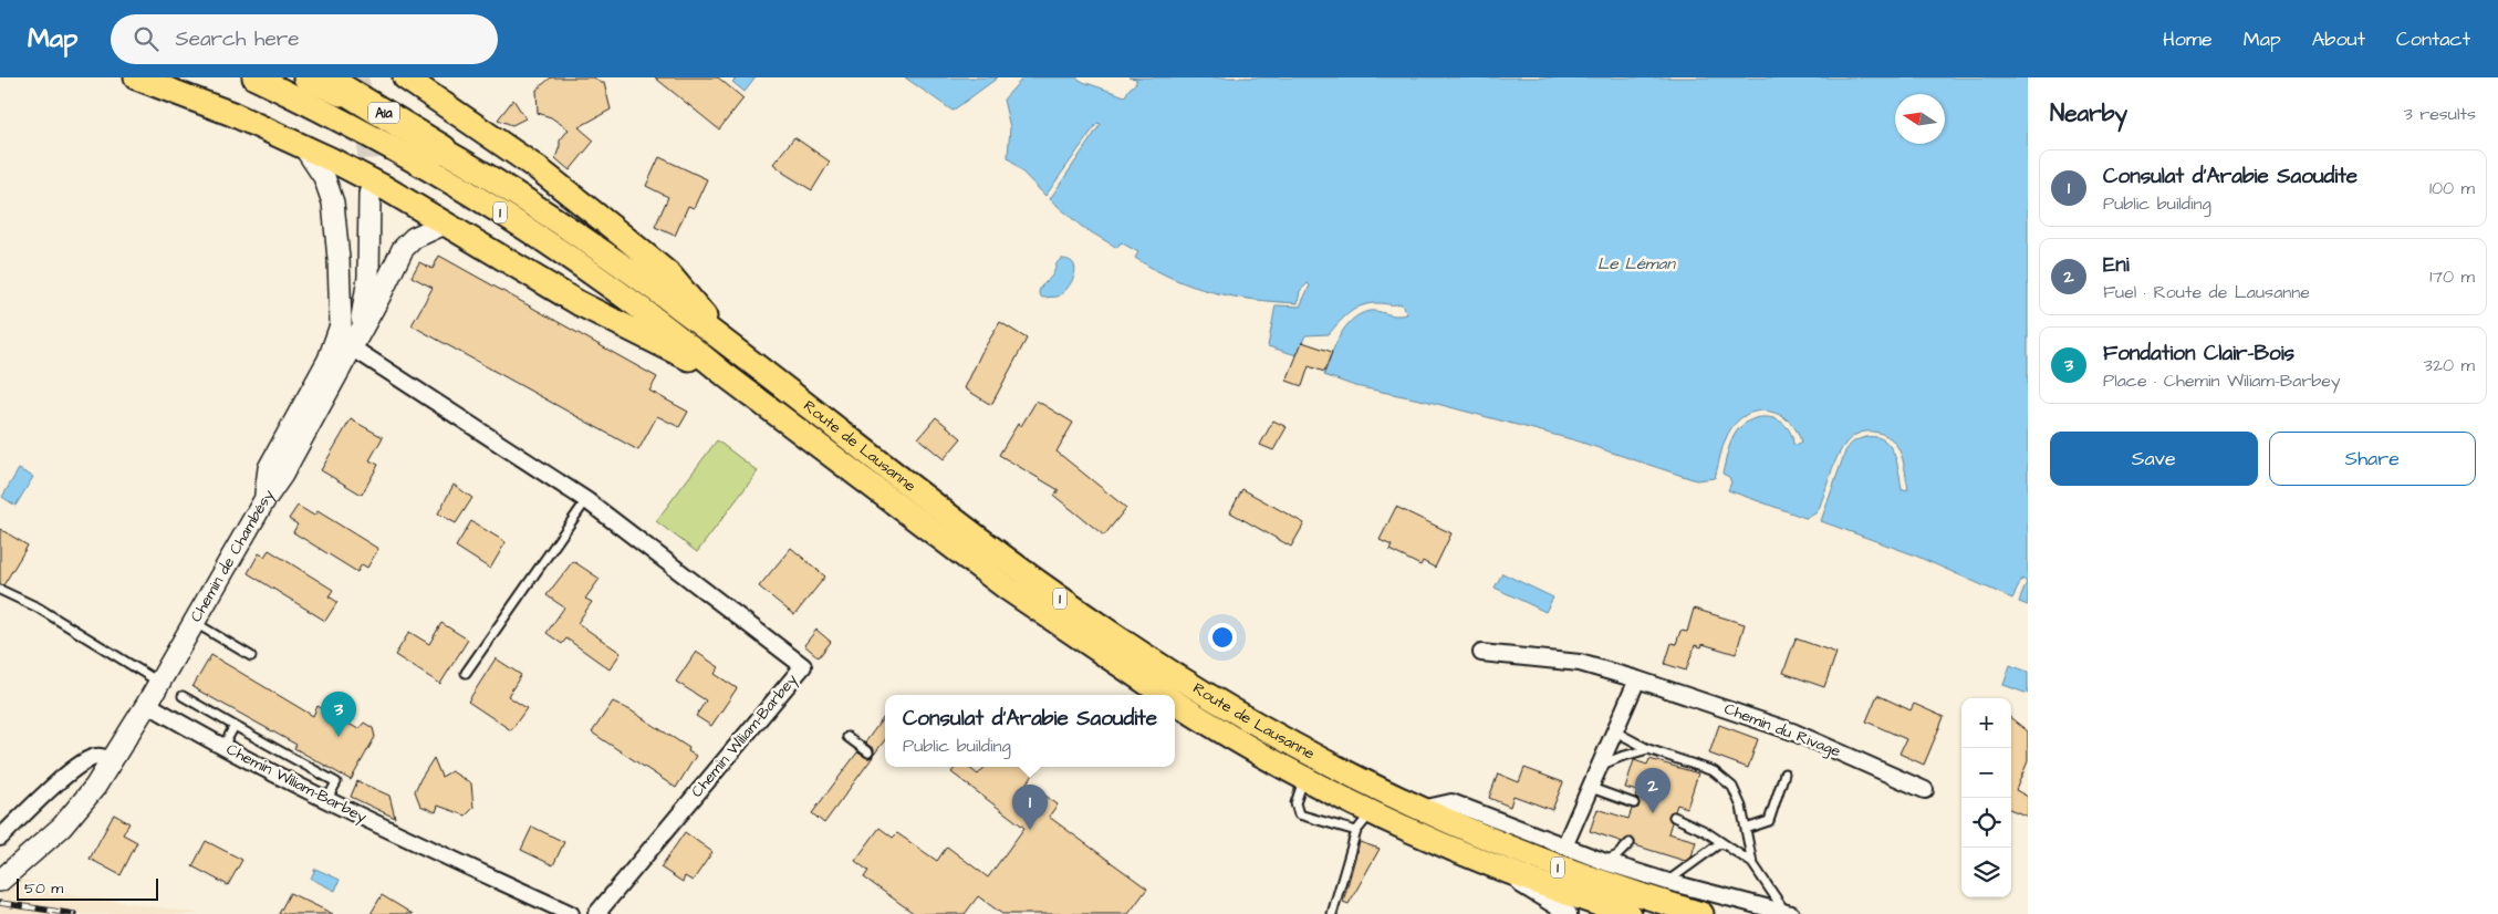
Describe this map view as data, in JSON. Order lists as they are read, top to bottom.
{
  "streets": {
    "highway": ["A1a"],
    "main road": ["1", "Route de Lausanne"],
    "street": ["Chemin de Chambésy", "Chemin du Rivage", "Chemin Wiliam-Barbey"]
  },
  "crossings": [
    ["A1a", "Route de Lausanne"],
    ["Chemin de Chambésy", "Chemin Wiliam-Barbey"]
  ],
  "water": ["Le Léman"],
  "scale_bar": "50 m",
  "north": "left",
  "page": {
    "header": "Map",
    "search": "Search here",
    "nav": [
      "Home",
      "Map",
      "About",
      "Contact"
    ],
    "heading": ["Nearby", "3 results"],
    "list": [
      {
        "mark": "1",
        "name": "Consulat d'Arabie Saoudite",
        "note": "Public building",
        "value": "100 m"
      },
      {
        "mark": "2",
        "name": "Eni",
        "note": "Fuel · Route de Lausanne",
        "value": "170 m"
      },
      {
        "mark": "3",
        "name": "Fondation Clair-Bois",
        "note": "Place · Chemin Wiliam-Barbey",
        "value": "320 m"
      }
    ],
    "buttons": ["Save", "Share"],
    "pins": ["3", "2", "1"],
    "popup": ["Consulat d'Arabie Saoudite", "Public building"],
    "map_buttons": ["+", "−"],
    "scale": "50 m"
  }
}
